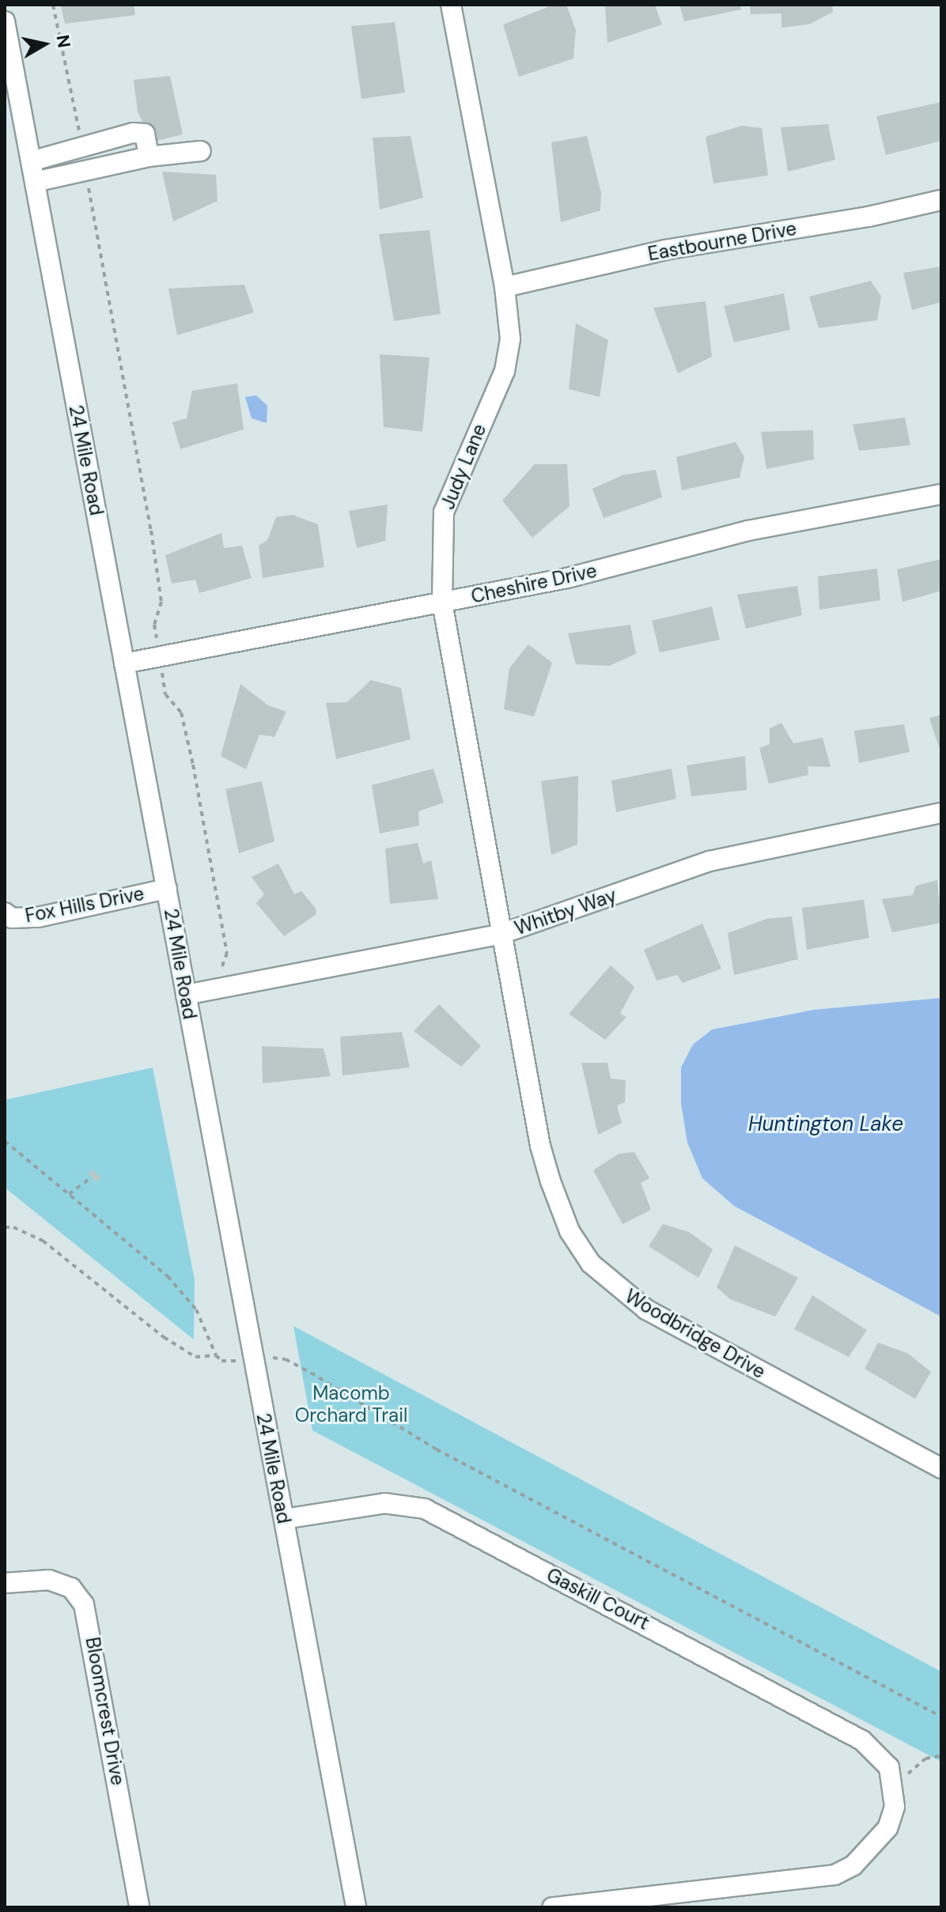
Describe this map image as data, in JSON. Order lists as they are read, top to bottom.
{
  "streets": {
    "street": [
      "Eastbourne Drive",
      "24 Mile Road",
      "Judy Lane",
      "Cheshire Drive",
      "Fox Hills Drive",
      "Whitby Way",
      "Woodbridge Drive",
      "Gaskill Court",
      "Bloomcrest Drive"
    ]
  },
  "crossings": [
    ["Eastbourne Drive", "Judy Lane"],
    ["24 Mile Road", "Cheshire Drive"],
    ["24 Mile Road", "Fox Hills Drive"],
    ["24 Mile Road", "Whitby Way"],
    ["24 Mile Road", "Gaskill Court"],
    ["Judy Lane", "Cheshire Drive"],
    ["Judy Lane", "Whitby Way"],
    ["Judy Lane", "Woodbridge Drive"],
    ["Whitby Way", "Woodbridge Drive"]
  ],
  "water": ["Huntington Lake"],
  "parks": ["Macomb Orchard Trail"],
  "north": "right"
}
